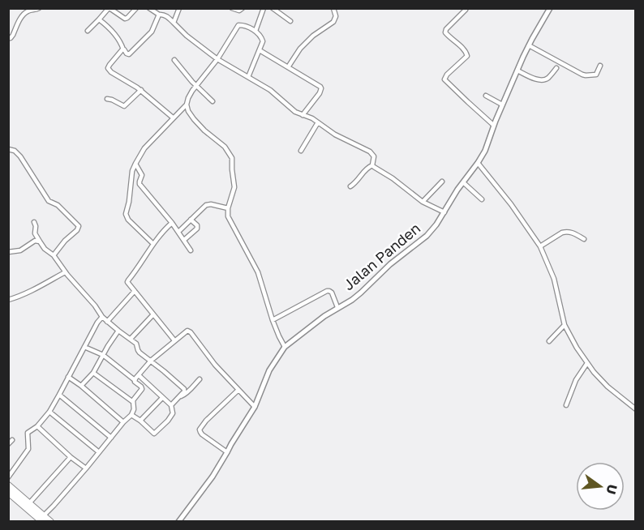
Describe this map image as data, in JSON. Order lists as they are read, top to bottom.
{
  "streets": {
    "street": ["Jalan Panden"]
  },
  "north": "right"
}
